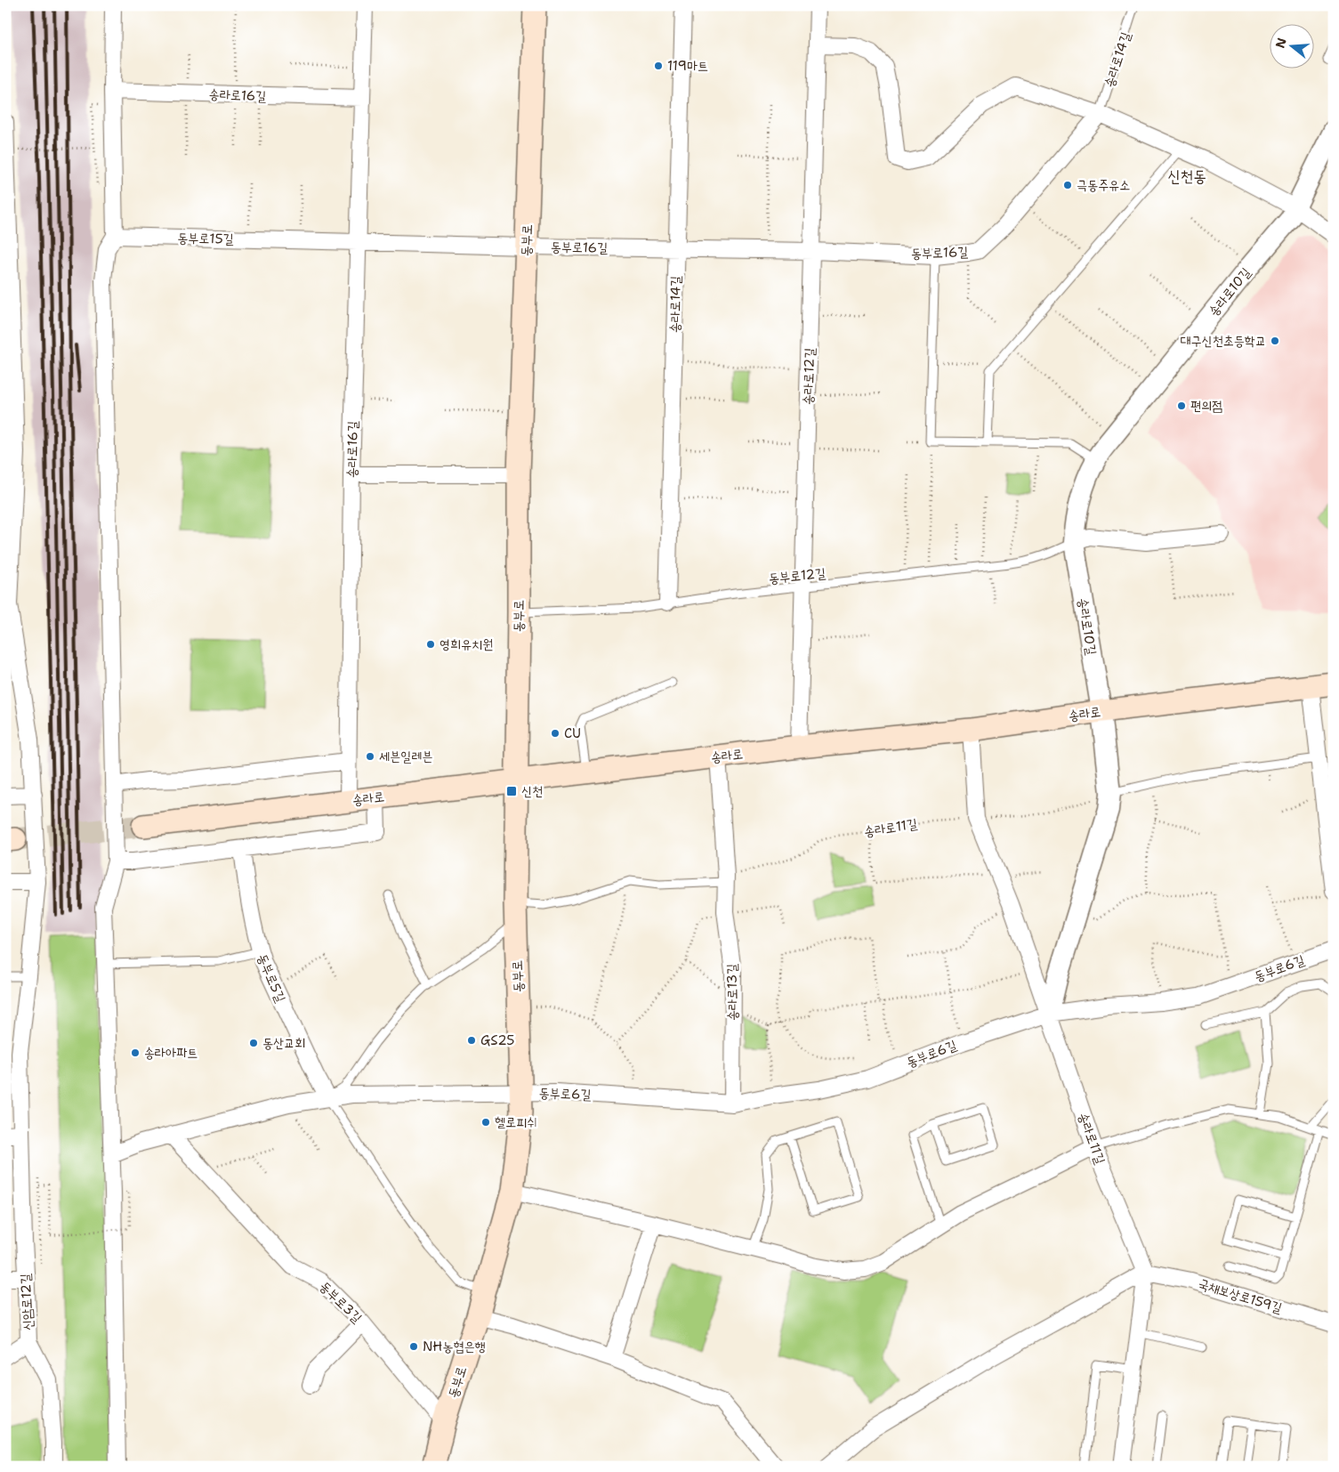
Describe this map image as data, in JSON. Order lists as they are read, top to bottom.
{
  "streets": {
    "main road": ["동부로", "송라로"],
    "street": [
      "송라로14길",
      "송라로16길",
      "동부로15길",
      "동부로16길",
      "송라로10길",
      "송라로12길",
      "송라로11길",
      "동부로6길",
      "동부로5길",
      "송라로13길",
      "국채보상로159길",
      "신암로12길",
      "동부로3길"
    ],
    "lane": ["동부로12길"]
  },
  "crossings": [
    ["송라로14길", "동부로16길"],
    ["송라로14길", "동부로12길"],
    ["송라로16길", "동부로15길"],
    ["송라로16길", "송라로"],
    ["동부로15길", "동부로"],
    ["동부로15길", "동부로16길"],
    ["동부로", "동부로16길"],
    ["동부로", "동부로12길"],
    ["동부로", "송라로"],
    ["동부로", "동부로6길"],
    ["동부로", "동부로3길"],
    ["동부로16길", "송라로12길"],
    ["송라로10길", "동부로12길"],
    ["송라로10길", "송라로"],
    ["송라로10길", "송라로11길"],
    ["송라로10길", "동부로6길"],
    ["송라로12길", "동부로12길"],
    ["송라로12길", "송라로"],
    ["송라로", "송라로11길"],
    ["송라로", "송라로13길"],
    ["송라로11길", "동부로6길"],
    ["송라로11길", "송라로13길"],
    ["송라로11길", "국채보상로159길"],
    ["동부로6길", "동부로5길"],
    ["동부로6길", "송라로13길"],
    ["동부로6길", "동부로3길"]
  ],
  "districts": ["신천동"],
  "places": {
    "other": [
      "119마트",
      "극동주유소",
      "대구신천초등학교",
      "편의점",
      "영희유치원",
      "CU",
      "세븐일레븐",
      "GS25",
      "동산교회",
      "송라아파트",
      "헬로피쉬",
      "NH농협은행"
    ],
    "transit": ["신천"]
  },
  "north": "left"
}
